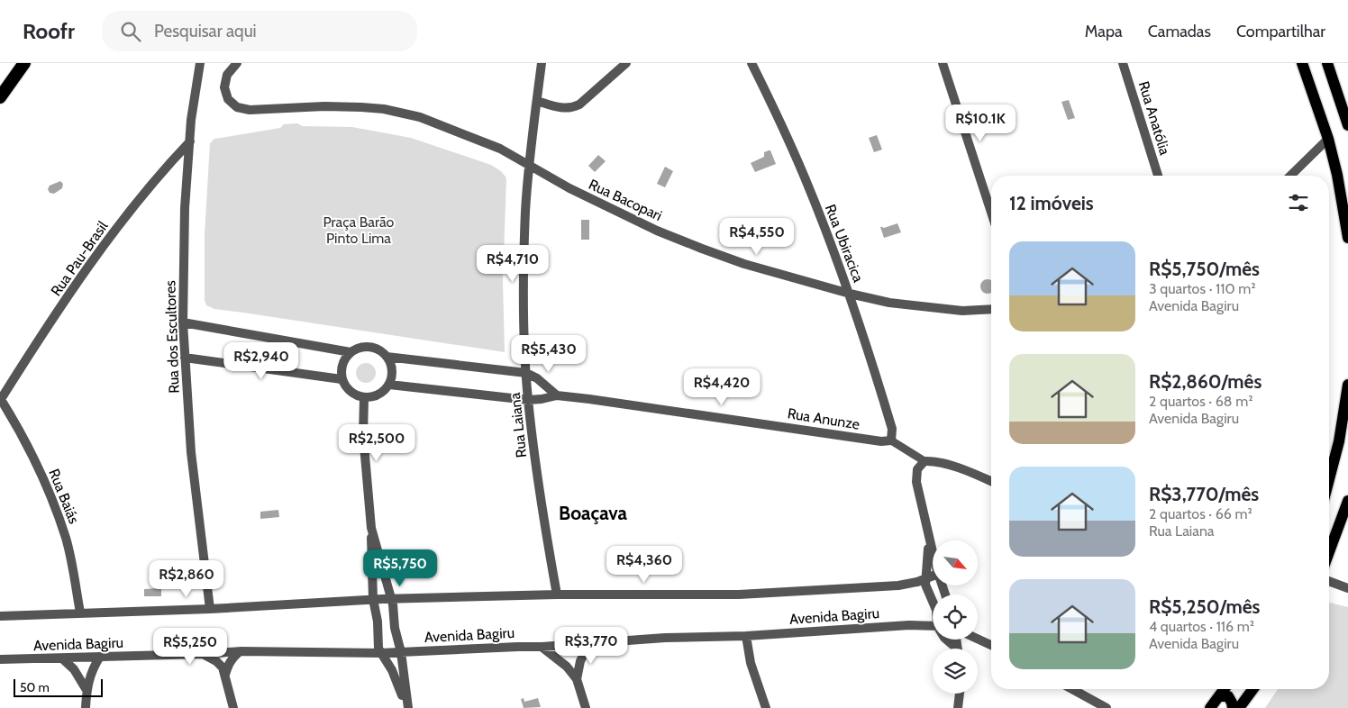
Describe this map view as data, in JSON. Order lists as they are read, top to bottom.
{
  "streets": {
    "street": [
      "Rua Anatólia",
      "Rua Bacopari",
      "Rua Ubiracica",
      "Rua Pau-Brasil",
      "Rua dos Escultores",
      "Rua Anunze",
      "Rua Laiana",
      "Rua Baiás",
      "Avenida Bagiru"
    ]
  },
  "crossings": [
    ["Rua Bacopari", "Rua Ubiracica"],
    ["Rua Bacopari", "Rua Laiana"],
    ["Rua Ubiracica", "Rua Anunze"],
    ["Rua Pau-Brasil", "Rua dos Escultores"],
    ["Rua Pau-Brasil", "Rua Baiás"],
    ["Rua dos Escultores", "Avenida Bagiru"],
    ["Rua Anunze", "Rua Laiana"],
    ["Rua Laiana", "Avenida Bagiru"],
    ["Rua Baiás", "Avenida Bagiru"]
  ],
  "districts": ["Boaçava"],
  "parks": ["Praça Barão Pinto Lima"],
  "scale_bar": "50 m",
  "north": "bottom right",
  "page": {
    "header": "Roofr",
    "search": "Pesquisar aqui",
    "nav": ["Mapa", "Camadas", "Compartilhar"],
    "price": [
      "R$10.1K",
      "R$4,550",
      "R$4,710",
      "R$5,430",
      "R$2,940",
      "R$4,420",
      "R$2,500",
      "R$4,360",
      "R$5,750",
      "R$2,860",
      "R$3,770",
      "R$5,250"
    ],
    "heading": "12 imóveis",
    "list": [
      {
        "name": "R$5,750/mês",
        "note": "3 quartos · 110 m² · Avenida Bagiru"
      },
      {
        "name": "R$2,860/mês",
        "note": "2 quartos · 68 m² · Avenida Bagiru"
      },
      {
        "name": "R$3,770/mês",
        "note": "2 quartos · 66 m² · Rua Laiana"
      },
      {
        "name": "R$5,250/mês",
        "note": "4 quartos · 116 m² · Avenida Bagiru"
      }
    ],
    "scale": "50 m"
  }
}
